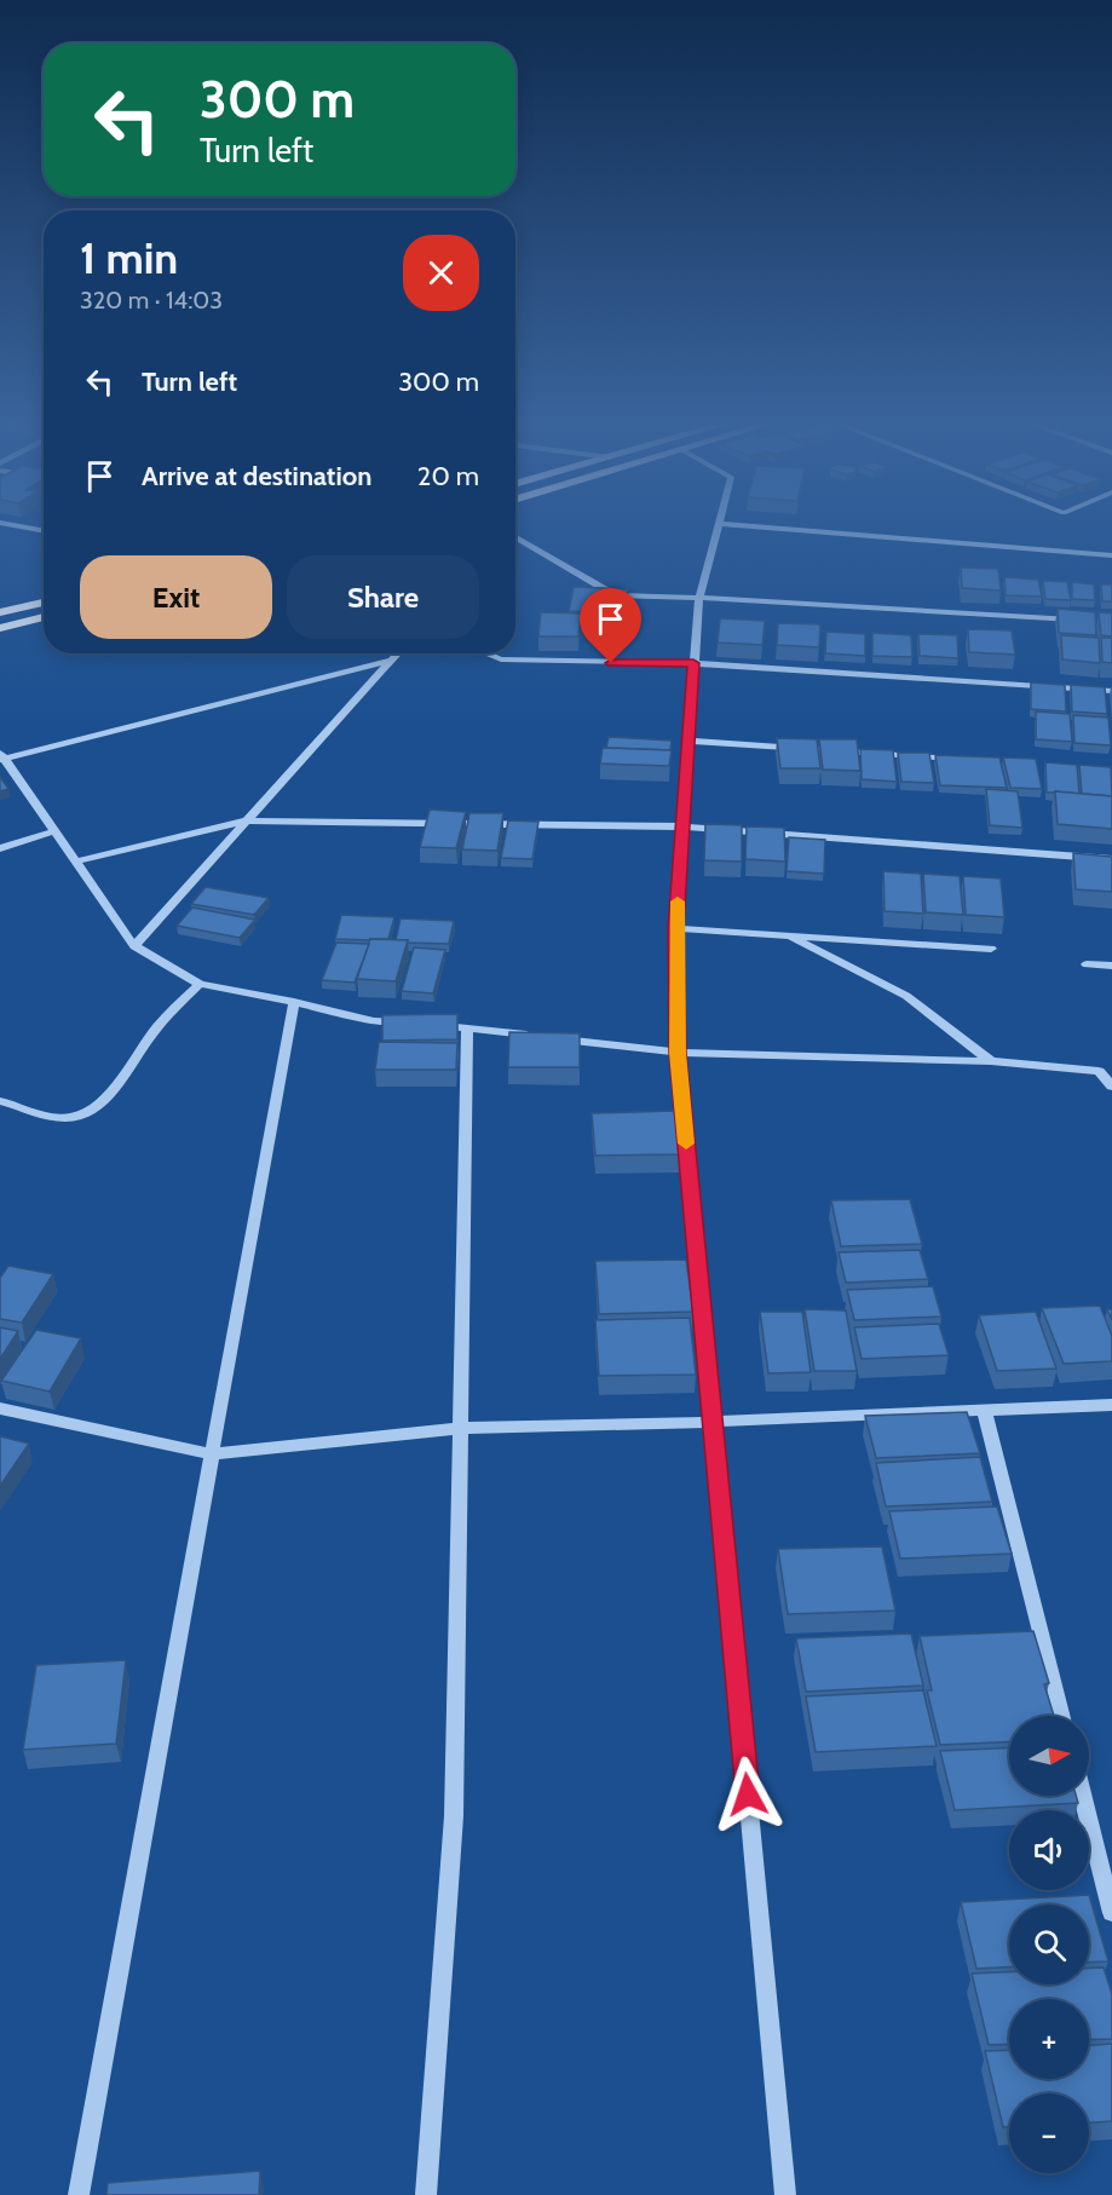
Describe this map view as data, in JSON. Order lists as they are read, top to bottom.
{
  "north": "right",
  "page": {
    "turn": ["300 m", "Turn left"],
    "heading": ["1 min", "320 m · 14:03"],
    "list": [
      {
        "name": "Turn left",
        "value": "300 m"
      },
      {
        "name": "Arrive at destination",
        "value": "20 m"
      }
    ],
    "buttons": ["Exit", "Share"],
    "map_buttons": ["+", "−"]
  }
}
